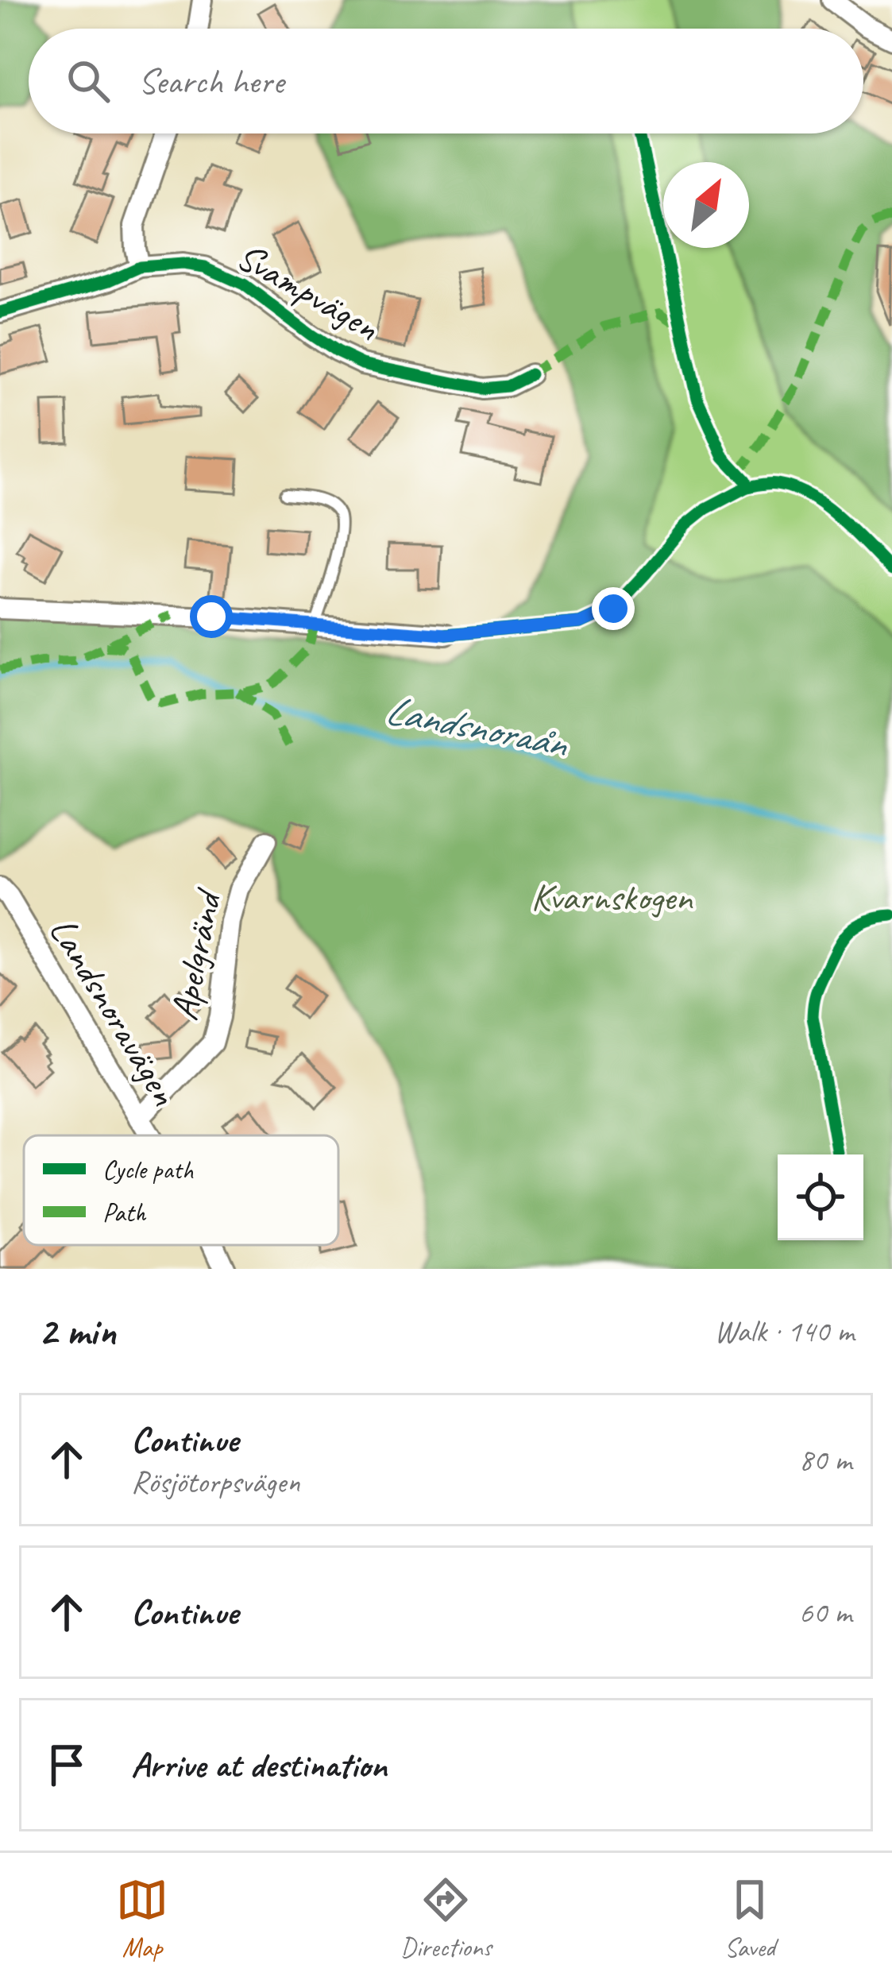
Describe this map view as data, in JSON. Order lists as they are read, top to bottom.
{
  "streets": {
    "street": ["Svampvägen", "Apelgränd", "Landsnoravägen"]
  },
  "crossings": [
    ["Apelgränd", "Landsnoravägen"]
  ],
  "water": ["Landsnoraån"],
  "parks": ["Kvarnskogen"],
  "legend": ["Cycle path", "Path"],
  "north": "top right",
  "page": {
    "search": "Search here",
    "heading": ["2 min", "Walk · 140 m"],
    "list": [
      ["Continue", "Rösjötorpsvägen", "80 m"],
      ["Continue", "60 m"],
      "Arrive at destination"
    ],
    "nav": ["Map", "Directions", "Saved"]
  }
}
